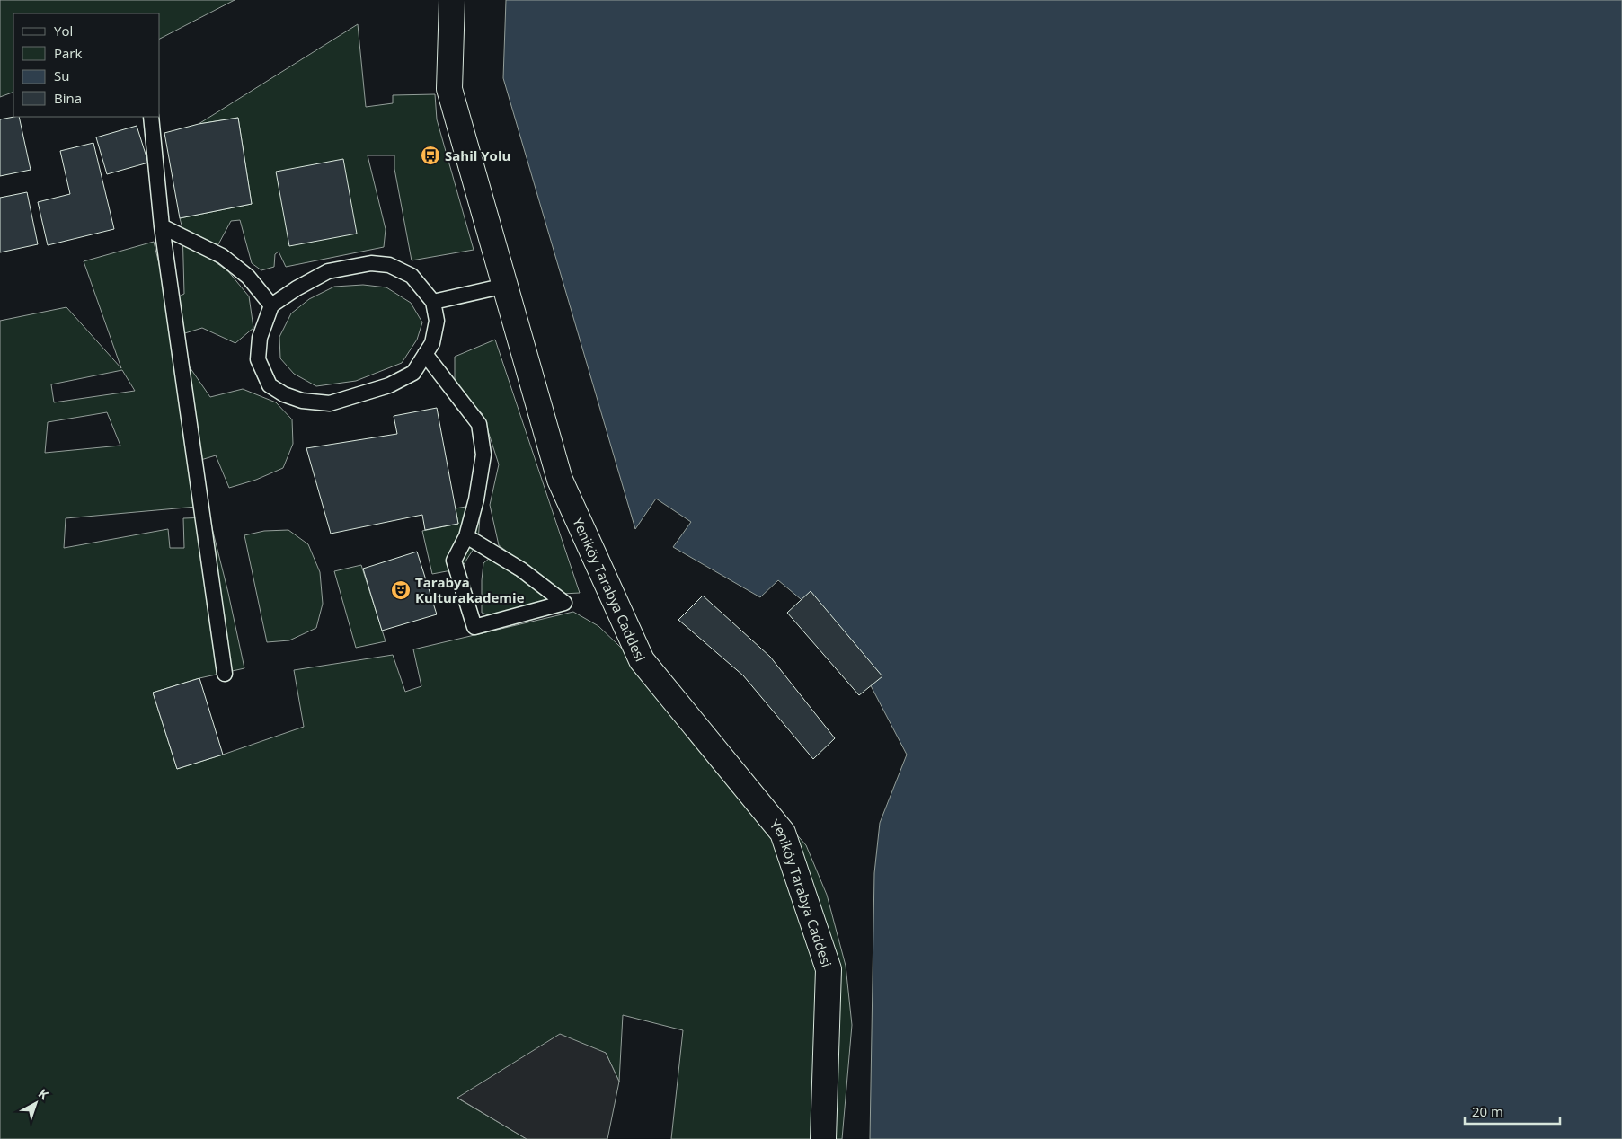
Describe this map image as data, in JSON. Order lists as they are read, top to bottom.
{
  "streets": {
    "main road": ["Yeniköy Tarabya Caddesi"]
  },
  "places": {
    "bus stop": ["Sahil Yolu"],
    "theatre": ["Tarabya Kulturakademie"]
  },
  "legend": [
    "Yol",
    "Park",
    "Su",
    "Bina"
  ],
  "scale_bar": "20 m",
  "north": "top right"
}
